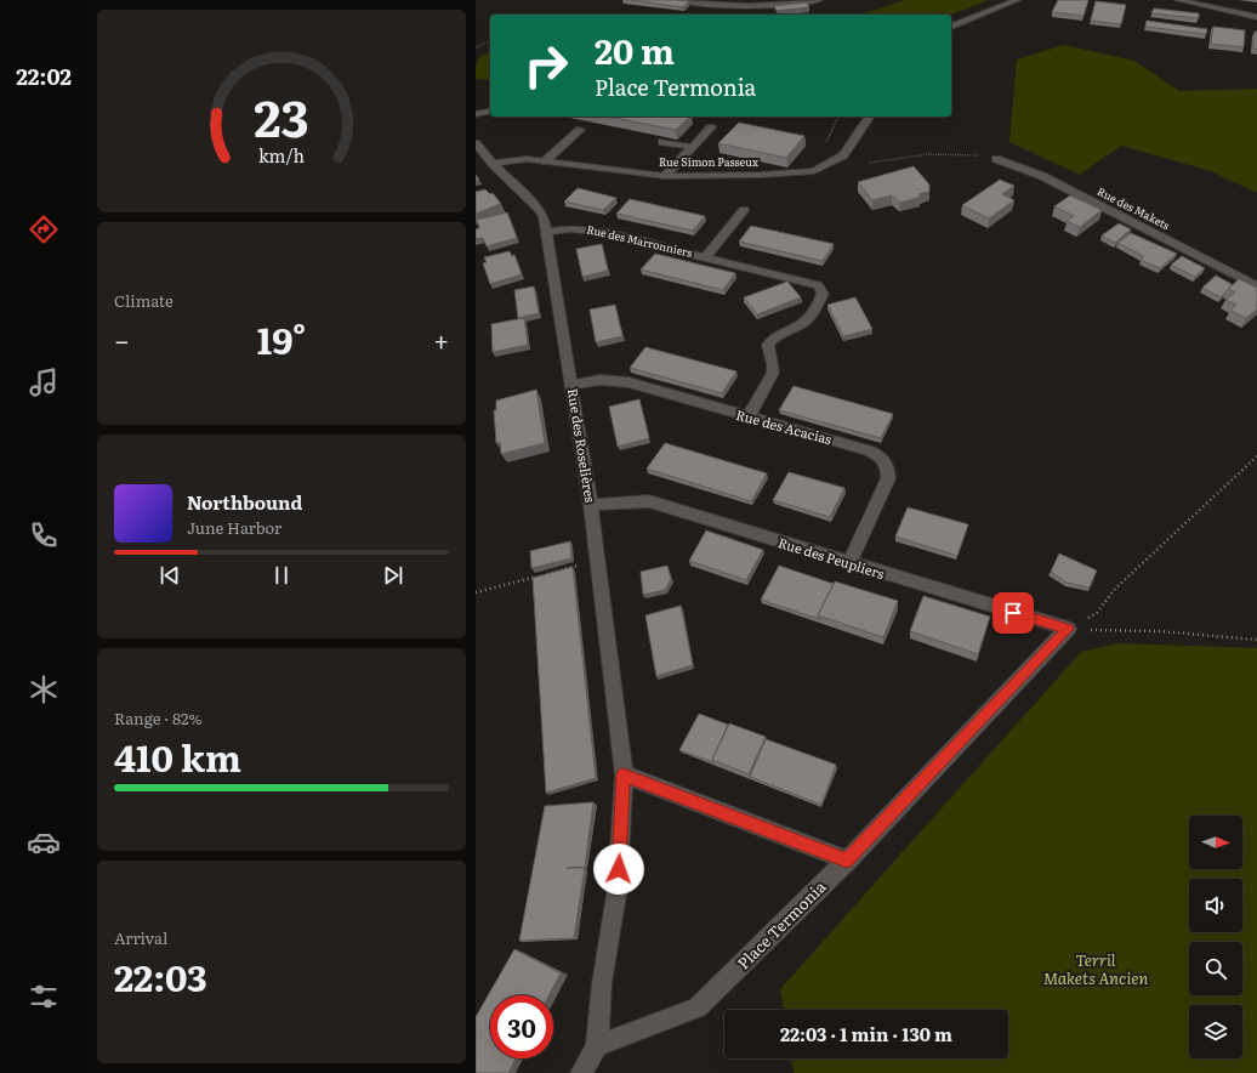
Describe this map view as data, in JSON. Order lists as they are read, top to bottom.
{
  "streets": {
    "street": [
      "Rue Simon Passeux",
      "Rue des Makets",
      "Rue des Marronniers",
      "Rue des Acacias",
      "Rue des Roselières",
      "Rue des Peupliers",
      "Place Termonia"
    ]
  },
  "crossings": [
    ["Rue Simon Passeux", "Rue des Roselières"],
    ["Rue des Marronniers", "Rue des Acacias"],
    ["Rue des Marronniers", "Rue des Roselières"],
    ["Rue des Acacias", "Rue des Roselières"],
    ["Rue des Acacias", "Rue des Peupliers"],
    ["Rue des Roselières", "Rue des Peupliers"]
  ],
  "parks": ["Terril Makets Ancien"],
  "north": "right",
  "page": {
    "tabs": "22:02",
    "turn": ["20 m", "Place Termonia"],
    "tile": [
      "Climate",
      ["Range · 82%", "410 km"],
      ["Arrival", "22:03"]
    ],
    "heat": ["−", "19°", "+"],
    "song": ["Northbound", "June Harbor"],
    "limit": "30",
    "trip": "22:03 · 1 min · 130 m",
    "gauge": ["23", "km/h"]
  }
}
